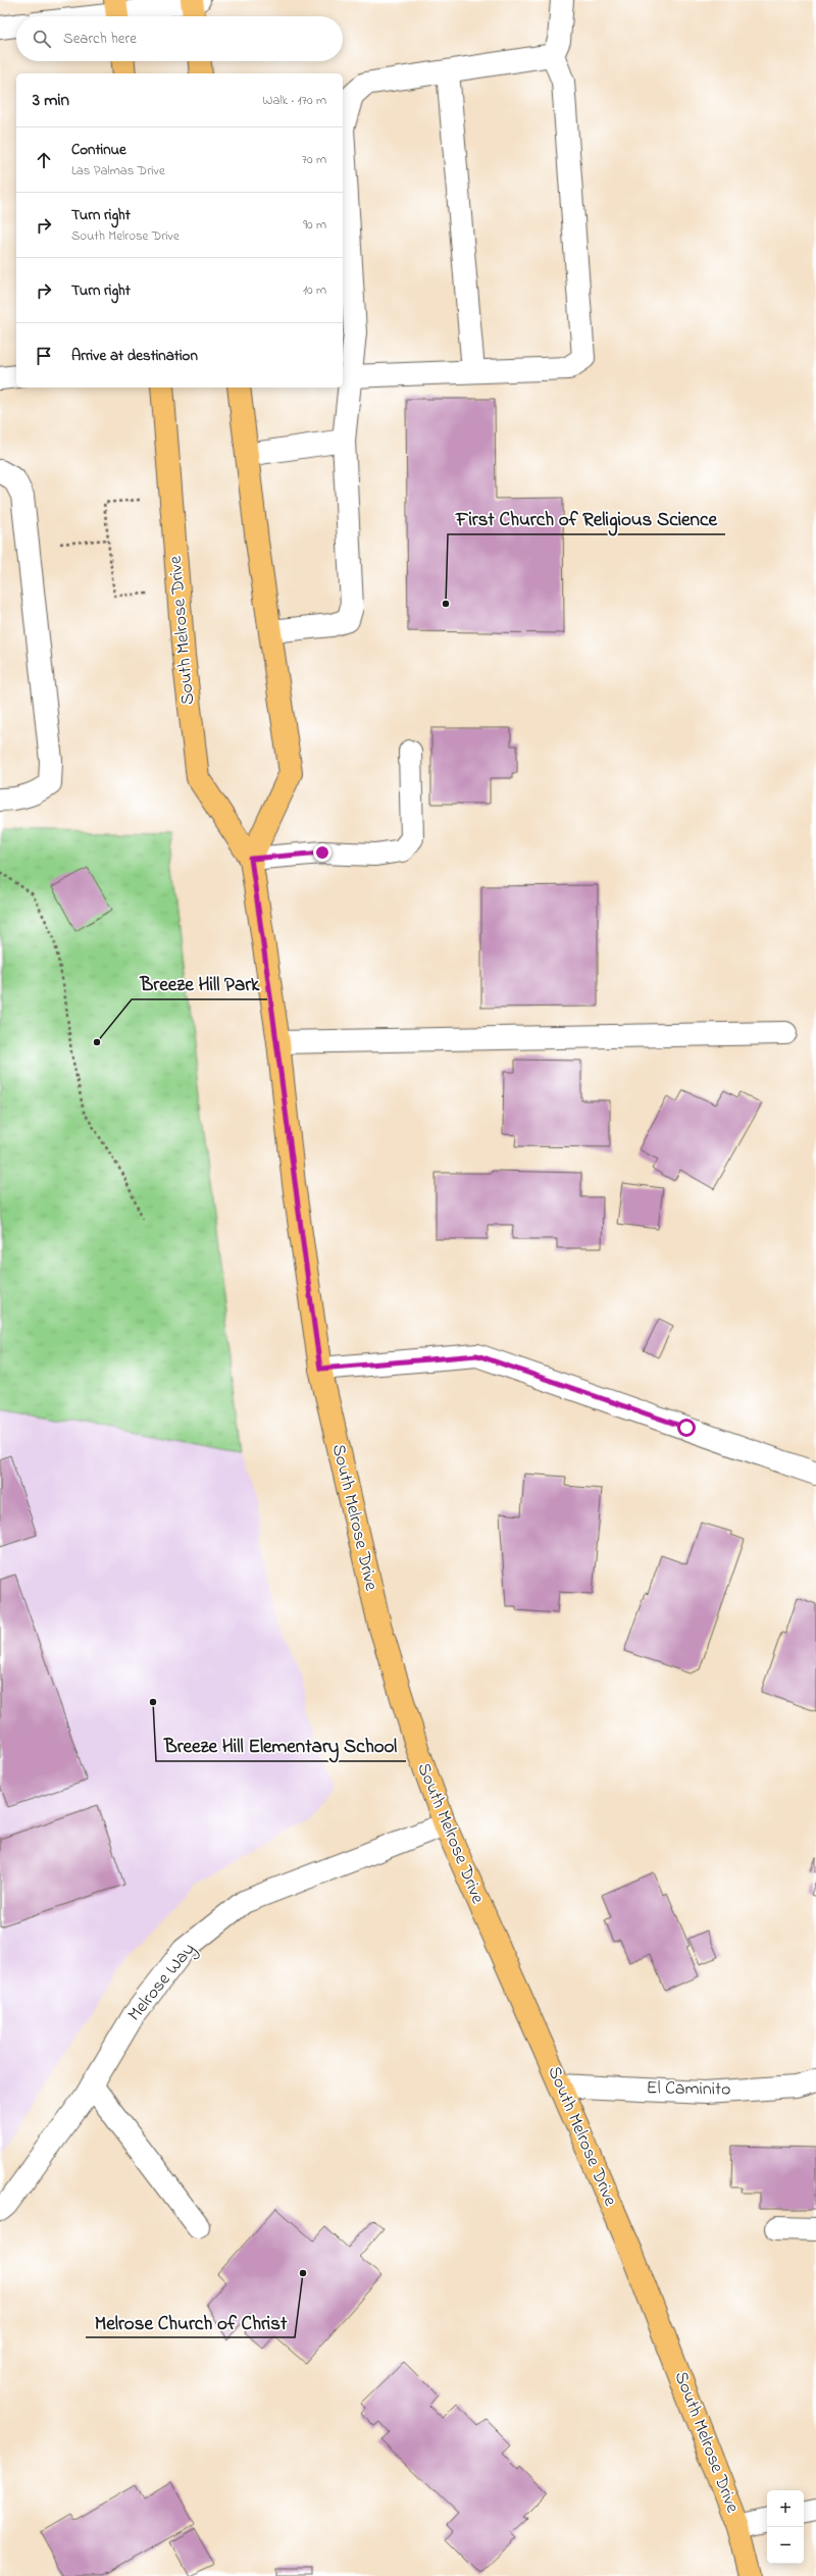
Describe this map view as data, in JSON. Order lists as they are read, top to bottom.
{
  "streets": {
    "main road": ["South Melrose Drive"],
    "street": ["Melrose Way", "El Caminito"]
  },
  "crossings": [
    ["South Melrose Drive", "Melrose Way"],
    ["South Melrose Drive", "El Caminito"]
  ],
  "places": [
    "First Church of Religious Science",
    "Breeze Hill Park",
    "Breeze Hill Elementary School",
    "Melrose Church of Christ"
  ],
  "page": {
    "search": "Search here",
    "heading": ["3 min", "Walk · 170 m"],
    "list": [
      ["Continue", "Las Palmas Drive", "70 m"],
      ["Turn right", "South Melrose Drive", "90 m"],
      ["Turn right", "10 m"],
      "Arrive at destination"
    ],
    "map_buttons": ["+", "−"]
  }
}
